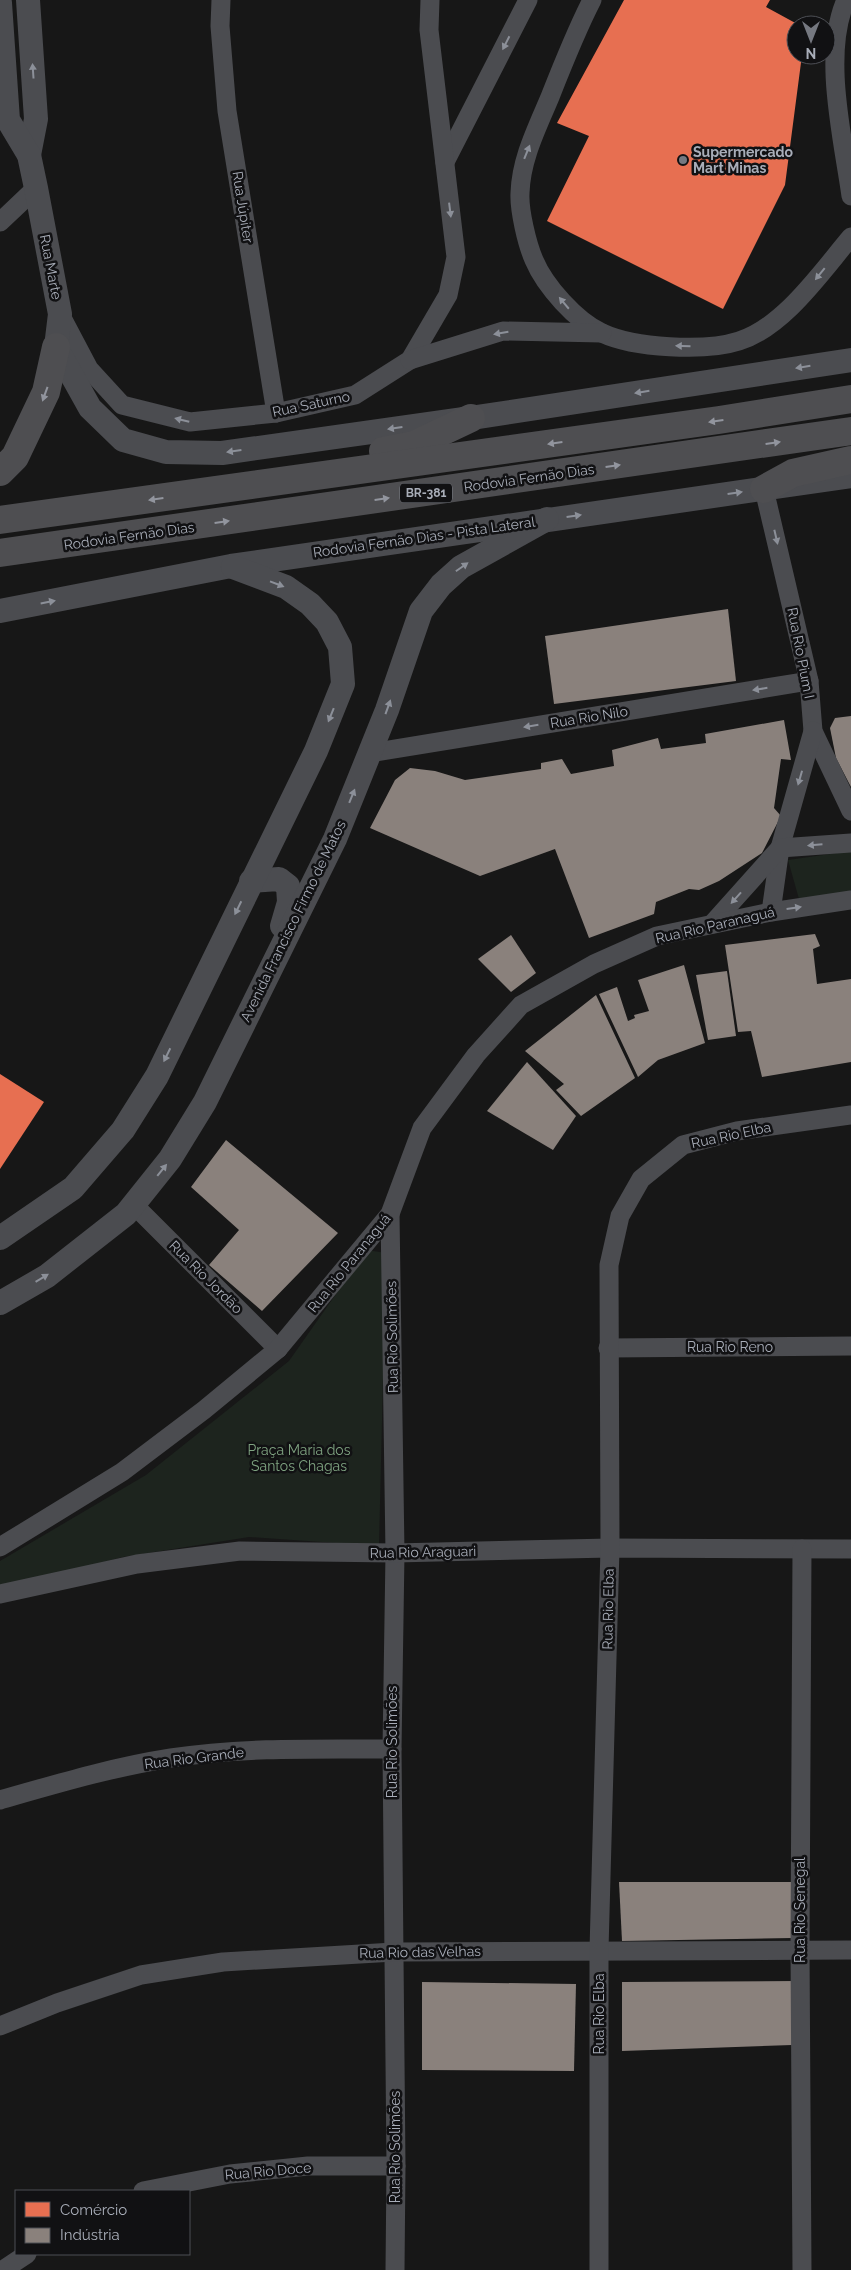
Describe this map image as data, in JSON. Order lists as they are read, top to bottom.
{
  "streets": {
    "highway": ["Rodovia Fernão Dias", "BR-381"],
    "street": [
      "Rua Júpiter",
      "Rua Marte",
      "Rua Saturno",
      "Rodovia Fernão Dias - Pista Lateral",
      "Rua Rio Pium I",
      "Rua Rio Nilo",
      "Avenida Francisco Firmo de Matos",
      "Rua Rio Paranaguá",
      "Rua Rio Elba",
      "Rua Rio Jordão",
      "Rua Rio Solimões",
      "Rua Rio Reno",
      "Rua Rio Araguari",
      "Rua Rio Grande",
      "Rua Rio Senegal",
      "Rua Rio das Velhas",
      "Rua Rio Doce"
    ]
  },
  "crossings": [
    ["Rua Júpiter", "Rua Saturno"],
    ["Rua Marte", "Rua Saturno"],
    ["Rodovia Fernão Dias - Pista Lateral", "Rua Rio Pium I"],
    ["Rodovia Fernão Dias - Pista Lateral", "Avenida Francisco Firmo de Matos"],
    ["Rua Rio Pium I", "Rua Rio Nilo"],
    ["Rua Rio Nilo", "Avenida Francisco Firmo de Matos"],
    ["Avenida Francisco Firmo de Matos", "Rua Rio Jordão"],
    ["Rua Rio Paranaguá", "Rua Rio Jordão"],
    ["Rua Rio Paranaguá", "Rua Rio Solimões"],
    ["Rua Rio Elba", "Rua Rio Reno"],
    ["Rua Rio Elba", "Rua Rio Araguari"],
    ["Rua Rio Elba", "Rua Rio das Velhas"],
    ["Rua Rio Solimões", "Rua Rio Araguari"],
    ["Rua Rio Solimões", "Rua Rio Grande"],
    ["Rua Rio Solimões", "Rua Rio das Velhas"],
    ["Rua Rio Solimões", "Rua Rio Doce"],
    ["Rua Rio Araguari", "Rua Rio Senegal"],
    ["Rua Rio Senegal", "Rua Rio das Velhas"]
  ],
  "one_way": ["Rua Rio Pium I", "Rua Rio Nilo"],
  "parks": ["Praça Maria dos Santos Chagas"],
  "places": ["Supermercado Mart Minas"],
  "legend": ["Comércio", "Indústria"],
  "north": "bottom"
}
